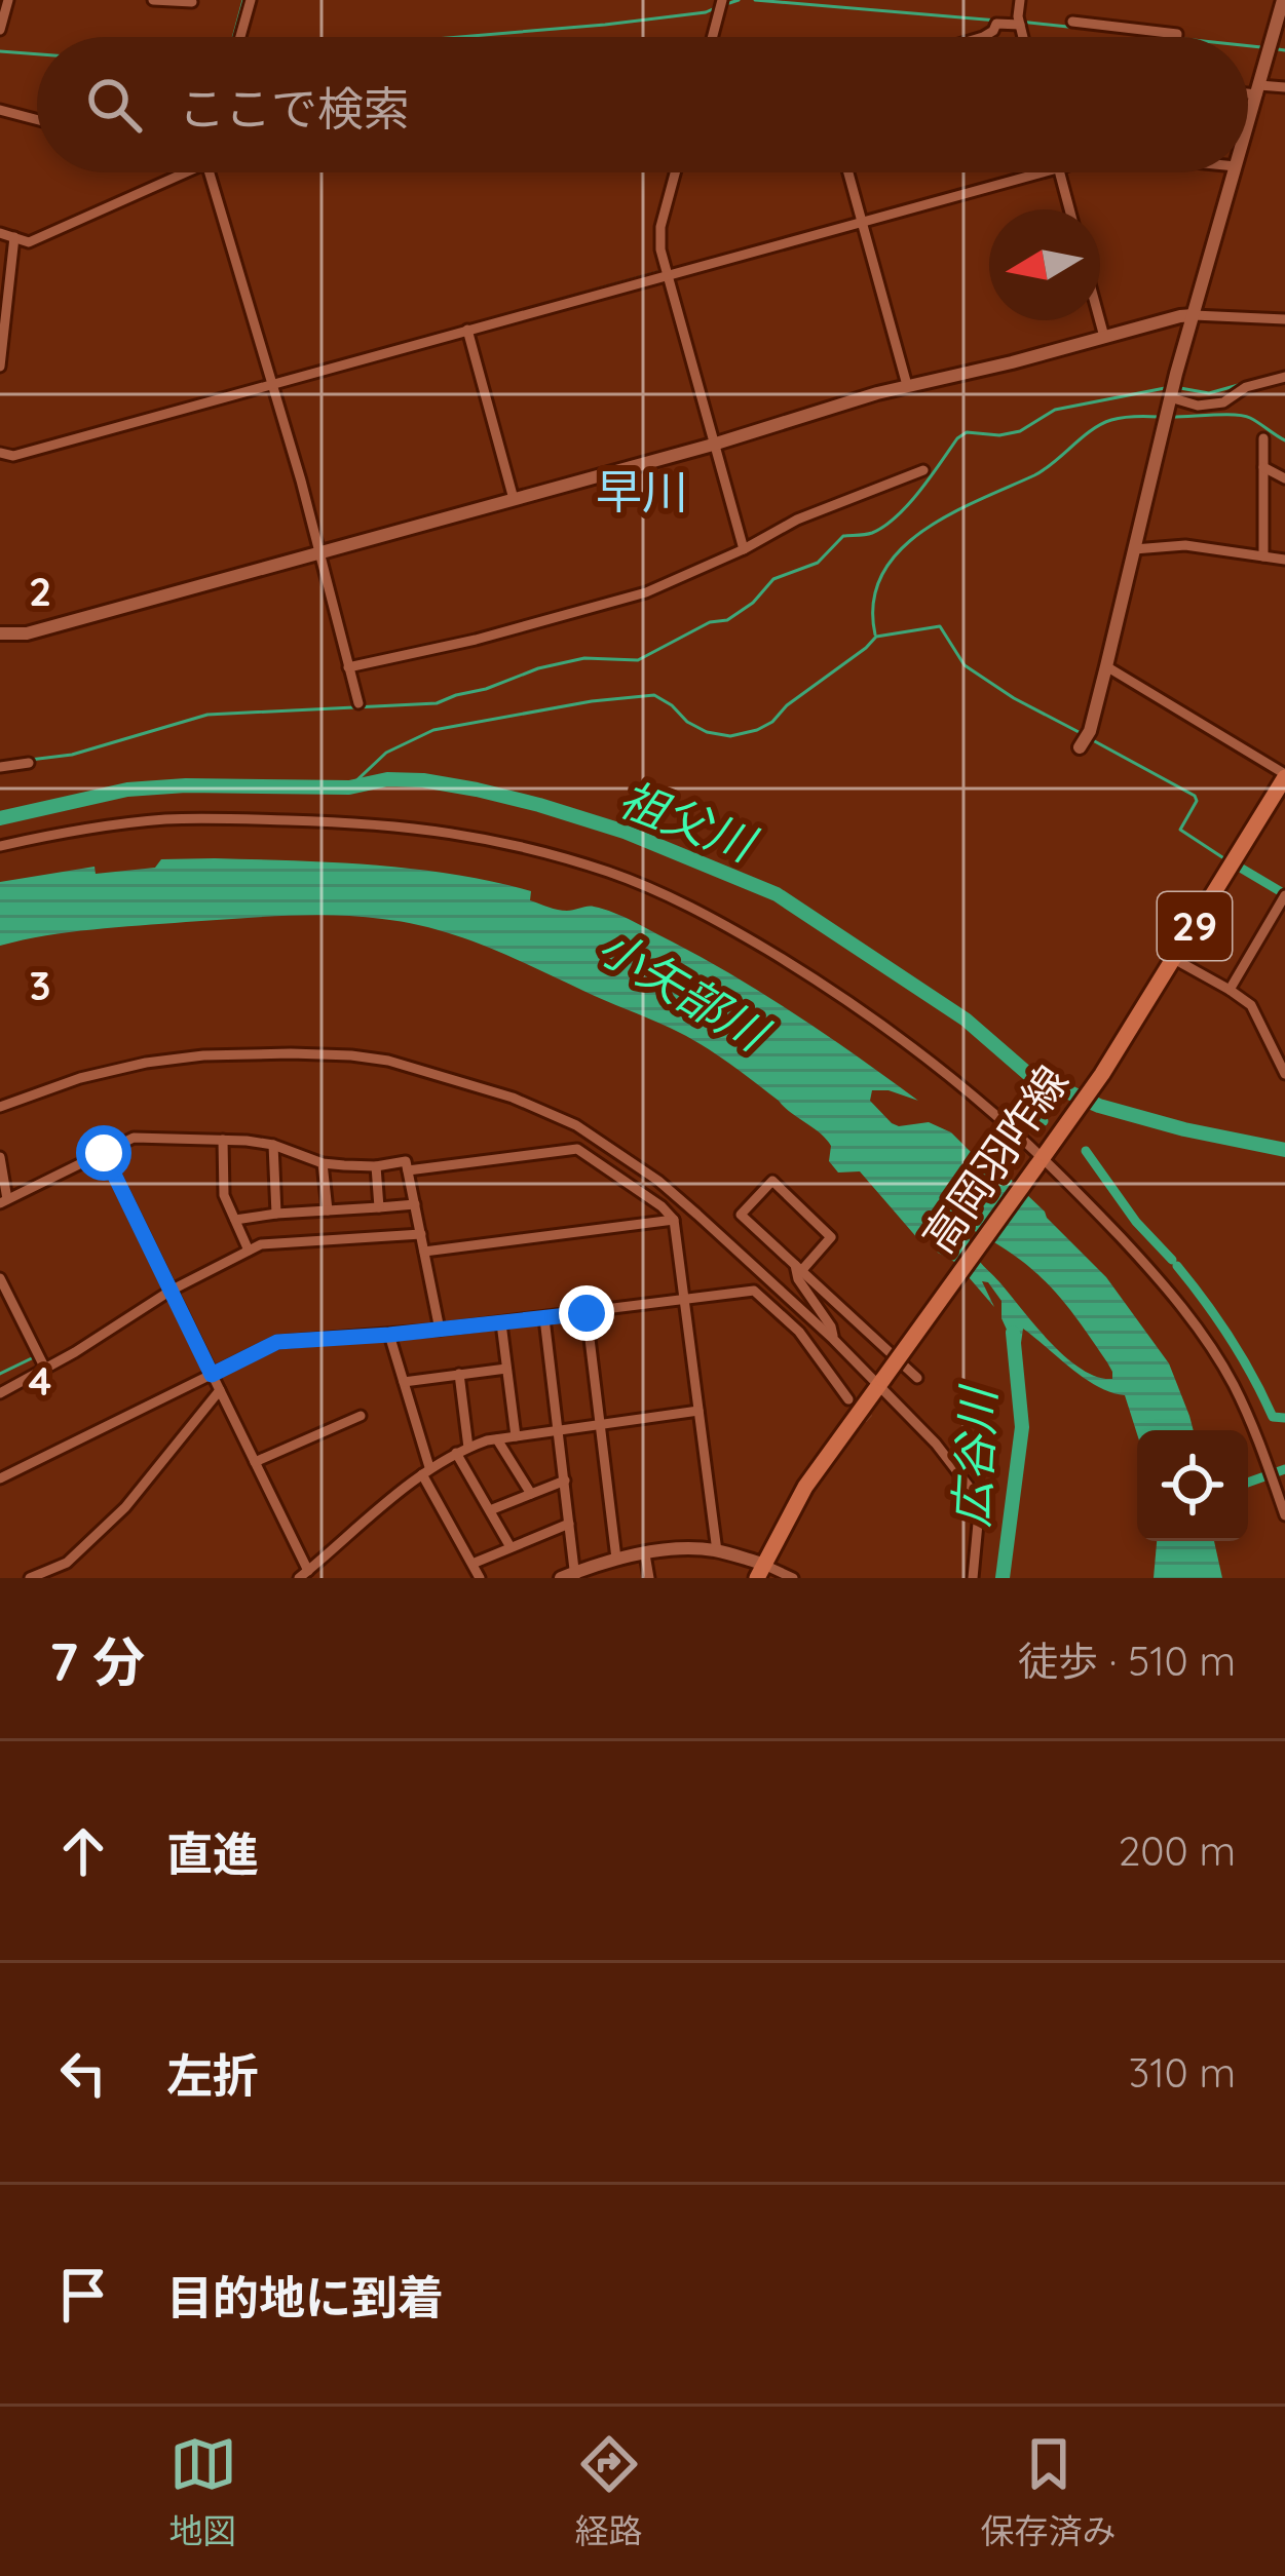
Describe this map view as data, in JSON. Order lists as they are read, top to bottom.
{
  "streets": {
    "main road": ["29", "高岡羽咋線"]
  },
  "districts": ["早川"],
  "water": ["祖父川", "小矢部川", "広谷川"],
  "north": "left",
  "page": {
    "search": "ここで検索",
    "heading": ["7 分", "徒歩 · 510 m"],
    "list": [
      ["直進", "200 m"],
      ["左折", "310 m"],
      "目的地に到着"
    ],
    "nav": ["地図", "経路", "保存済み"]
  },
  "grid": {
    "rows": ["2", "3", "4"]
  }
}
